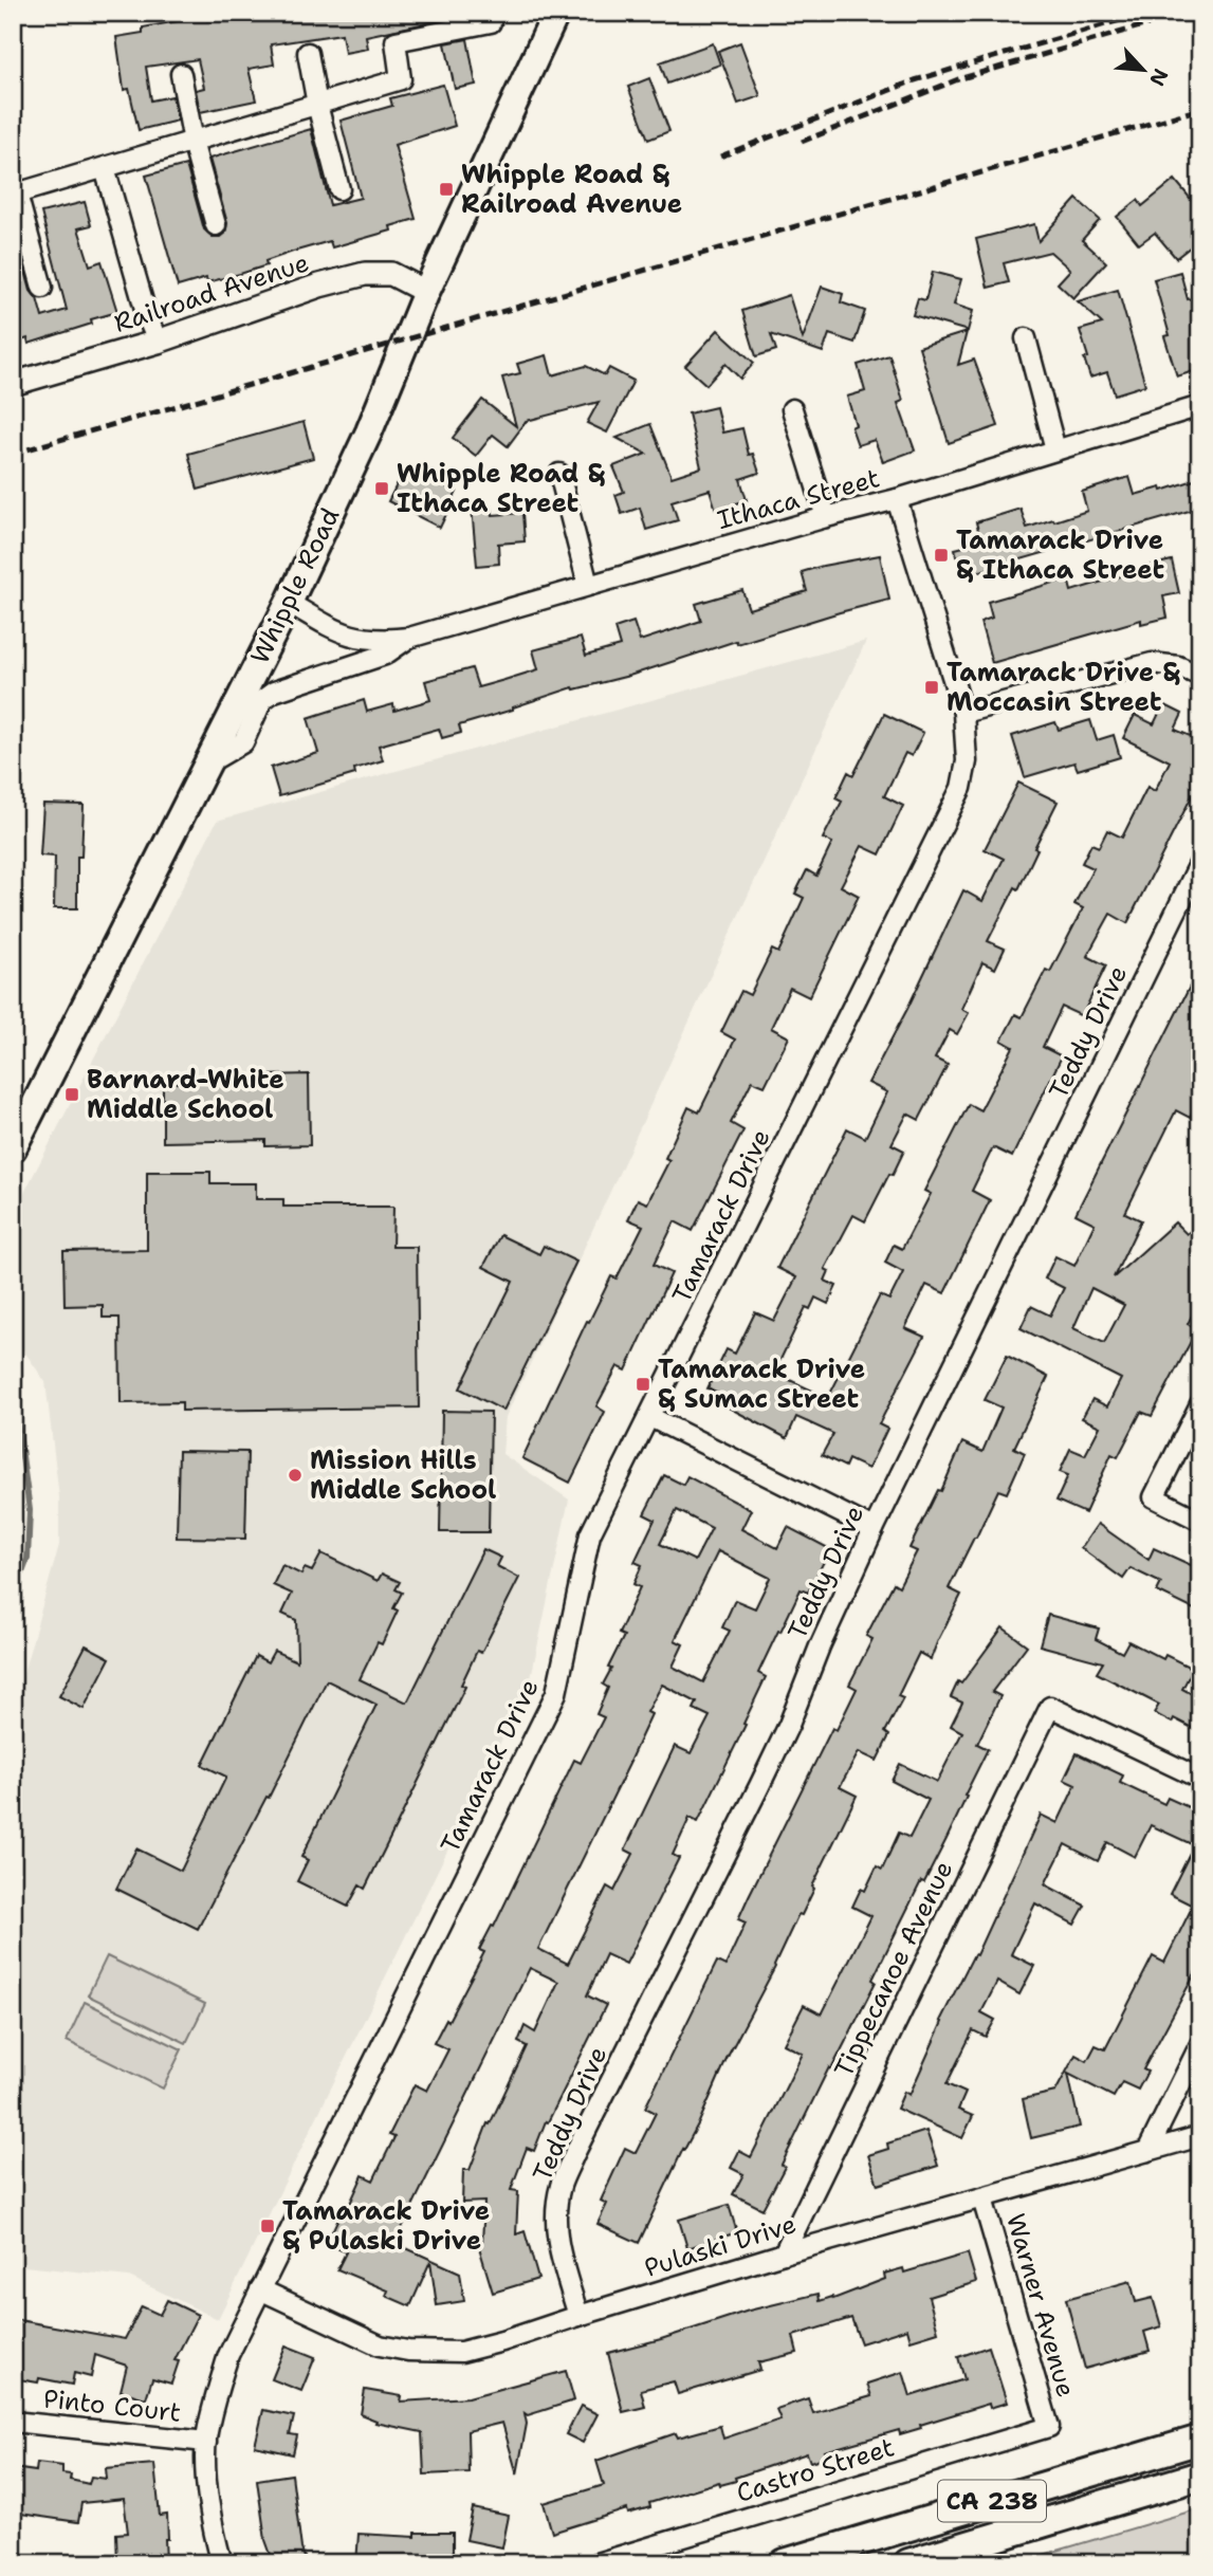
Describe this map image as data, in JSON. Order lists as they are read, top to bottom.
{
  "streets": {
    "main road": ["Whipple Road", "CA 238"],
    "street": [
      "Railroad Avenue",
      "Ithaca Street",
      "Teddy Drive",
      "Tamarack Drive",
      "Tippecanoe Avenue",
      "Pulaski Drive",
      "Warner Avenue",
      "Pinto Court",
      "Castro Street"
    ]
  },
  "crossings": [
    ["Railroad Avenue", "Whipple Road"],
    ["Ithaca Street", "Whipple Road"],
    ["Ithaca Street", "Tamarack Drive"],
    ["Teddy Drive", "Pulaski Drive"],
    ["Tamarack Drive", "Pulaski Drive"],
    ["Tamarack Drive", "Pinto Court"],
    ["Tippecanoe Avenue", "Pulaski Drive"],
    ["Pulaski Drive", "Warner Avenue"],
    ["Warner Avenue", "Castro Street"]
  ],
  "places": {
    "transit": [
      "Whipple Road & Railroad Avenue",
      "Whipple Road & Ithaca Street",
      "Tamarack Drive & Ithaca Street",
      "Tamarack Drive & Moccasin Street",
      "Barnard-White Middle School",
      "Tamarack Drive & Sumac Street",
      "Tamarack Drive & Pulaski Drive"
    ],
    "other": ["Mission Hills Middle School"]
  },
  "north": "bottom right"
}
